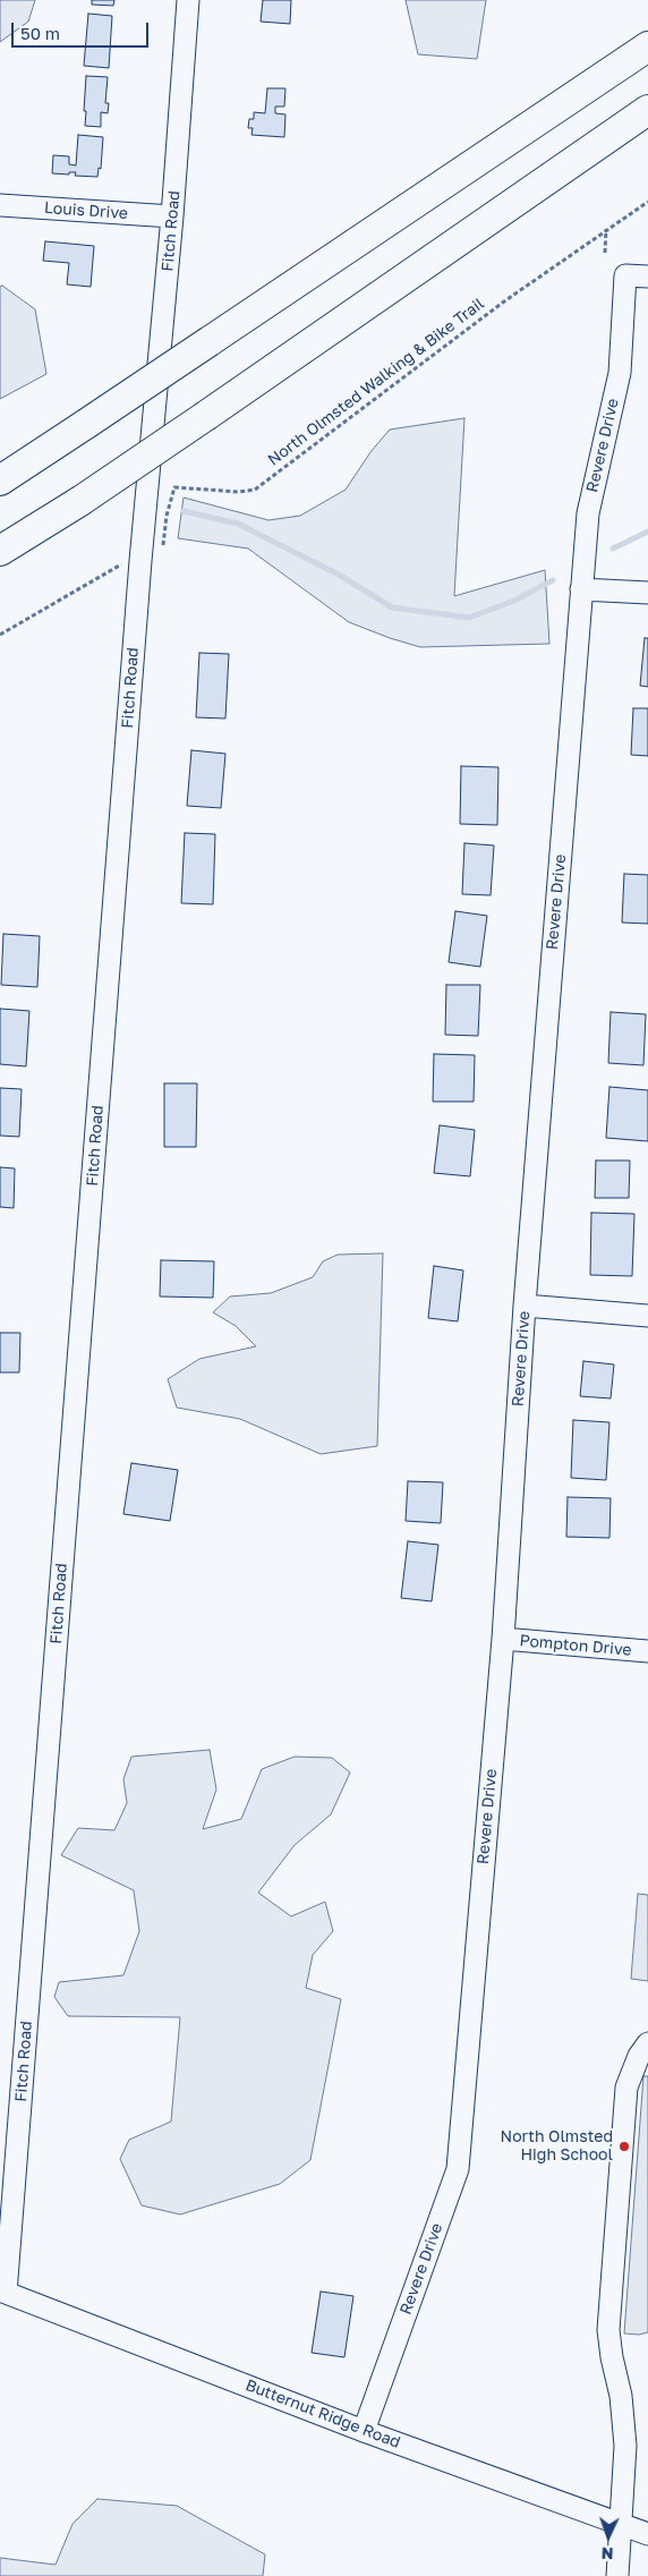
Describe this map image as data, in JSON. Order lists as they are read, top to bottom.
{
  "streets": {
    "street": [
      "Louis Drive",
      "Fitch Road",
      "Revere Drive",
      "Pompton Drive",
      "Butternut Ridge Road"
    ],
    "path": ["North Olmsted Walking & Bike Trail"]
  },
  "crossings": [
    ["Louis Drive", "Fitch Road"],
    ["Fitch Road", "Butternut Ridge Road"],
    ["Revere Drive", "Pompton Drive"],
    ["Revere Drive", "Butternut Ridge Road"]
  ],
  "places": ["North Olmsted High School"],
  "scale_bar": "50 m",
  "north": "bottom"
}
